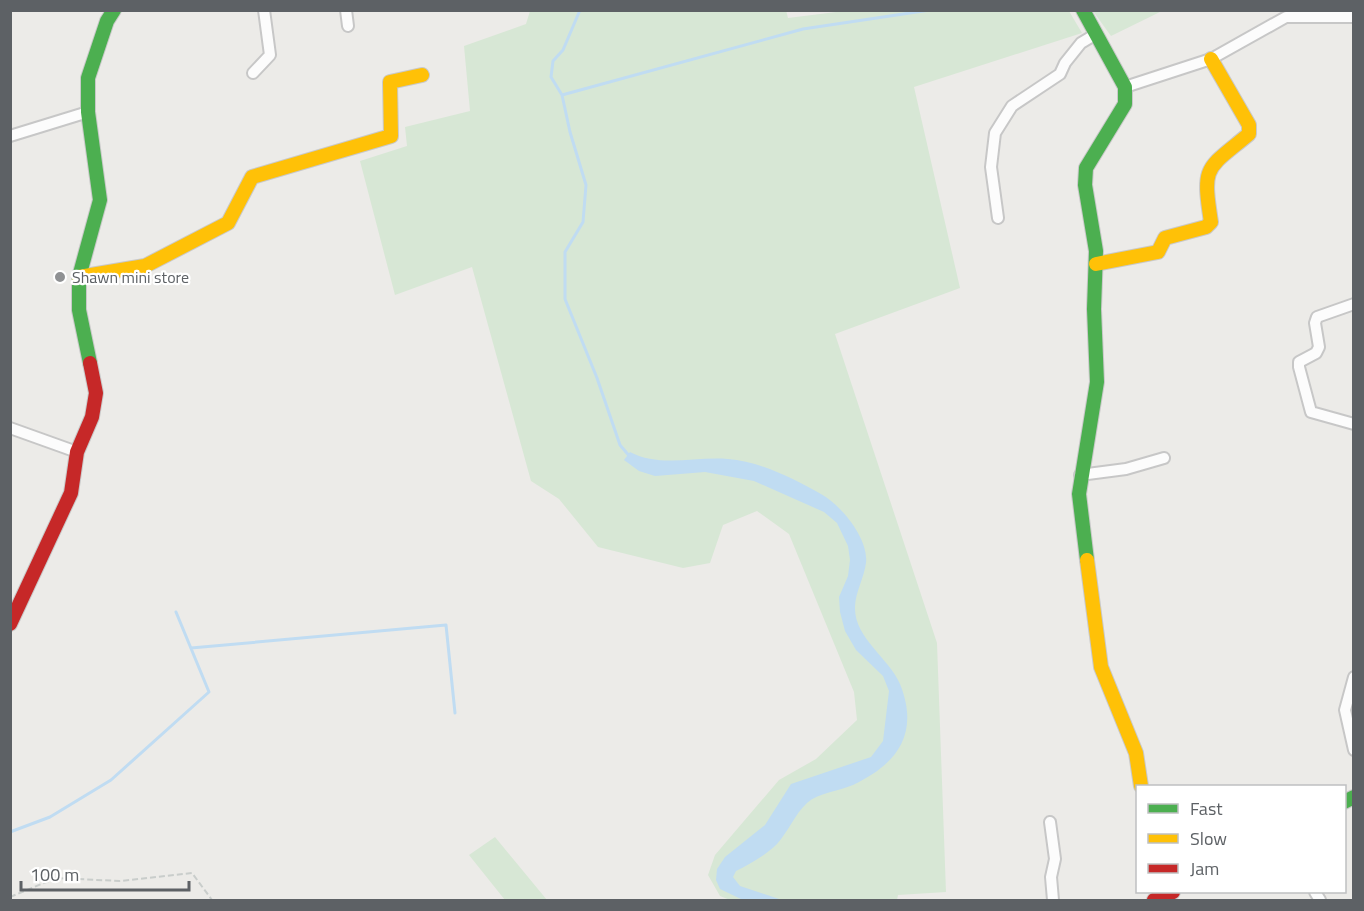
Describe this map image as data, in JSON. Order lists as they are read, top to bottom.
{
  "places": ["Shawn mini store"],
  "legend": ["Fast", "Slow", "Jam"],
  "scale_bar": "100 m"
}
